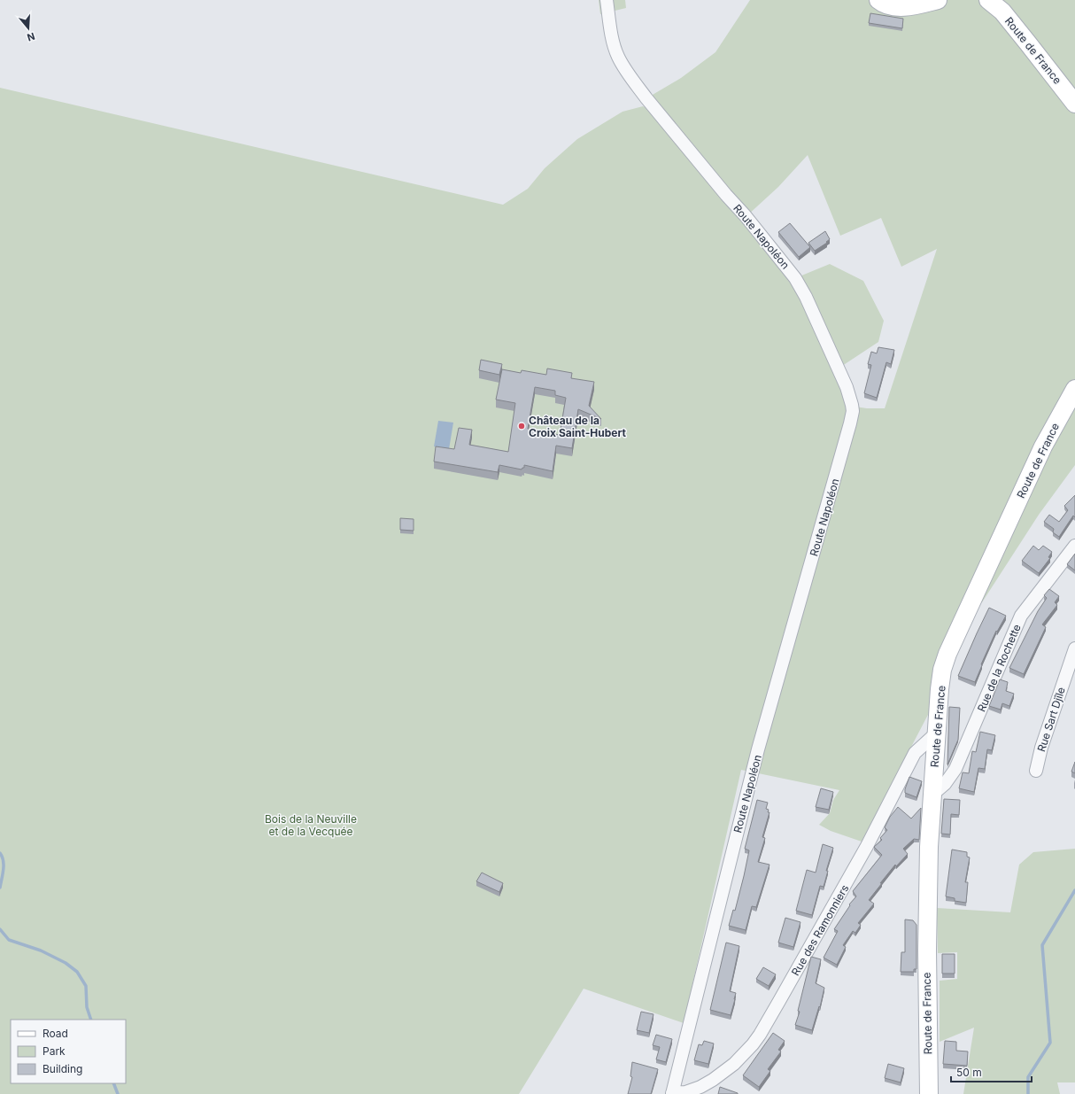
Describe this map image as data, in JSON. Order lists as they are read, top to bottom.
{
  "streets": {
    "main road": ["Route de France"],
    "street": [
      "Route Napoléon",
      "Rue de la Rochette",
      "Rue Sart Djîle",
      "Rue des Ramonniers"
    ]
  },
  "crossings": [
    ["Route de France", "Rue de la Rochette"],
    ["Route de France", "Rue des Ramonniers"],
    ["Route Napoléon", "Rue des Ramonniers"]
  ],
  "parks": ["Bois de la Neuville et de la Vecquée"],
  "places": ["Château de la Croix Saint-Hubert"],
  "legend": ["Road", "Park", "Building"],
  "scale_bar": "50 m",
  "north": "bottom"
}
